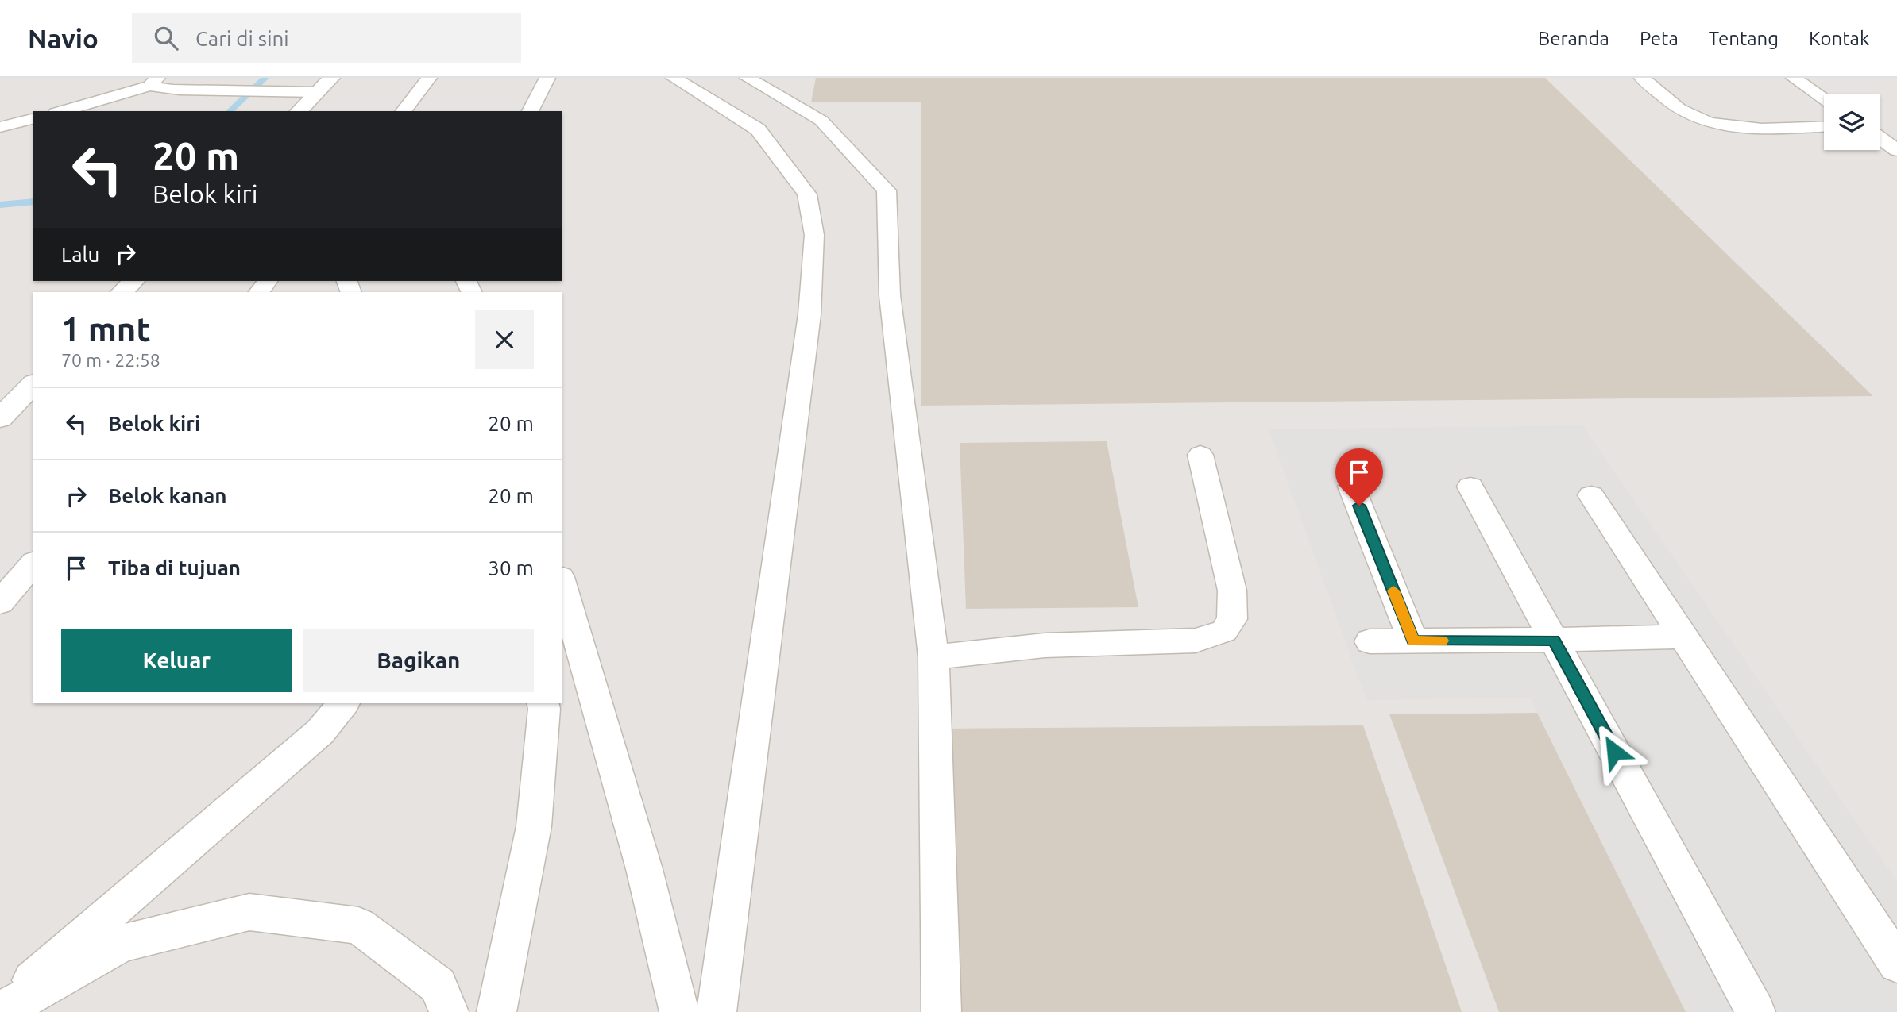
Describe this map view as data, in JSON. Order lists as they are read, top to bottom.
{
  "page": {
    "header": "Navio",
    "search": "Cari di sini",
    "nav": [
      "Beranda",
      "Peta",
      "Tentang",
      "Kontak"
    ],
    "turn": ["20 m", "Belok kiri"],
    "then": "Lalu",
    "heading": ["1 mnt", "70 m · 22:58"],
    "list": [
      {
        "name": "Belok kiri",
        "value": "20 m"
      },
      {
        "name": "Belok kanan",
        "value": "20 m"
      },
      {
        "name": "Tiba di tujuan",
        "value": "30 m"
      }
    ],
    "buttons": ["Keluar", "Bagikan"]
  }
}
